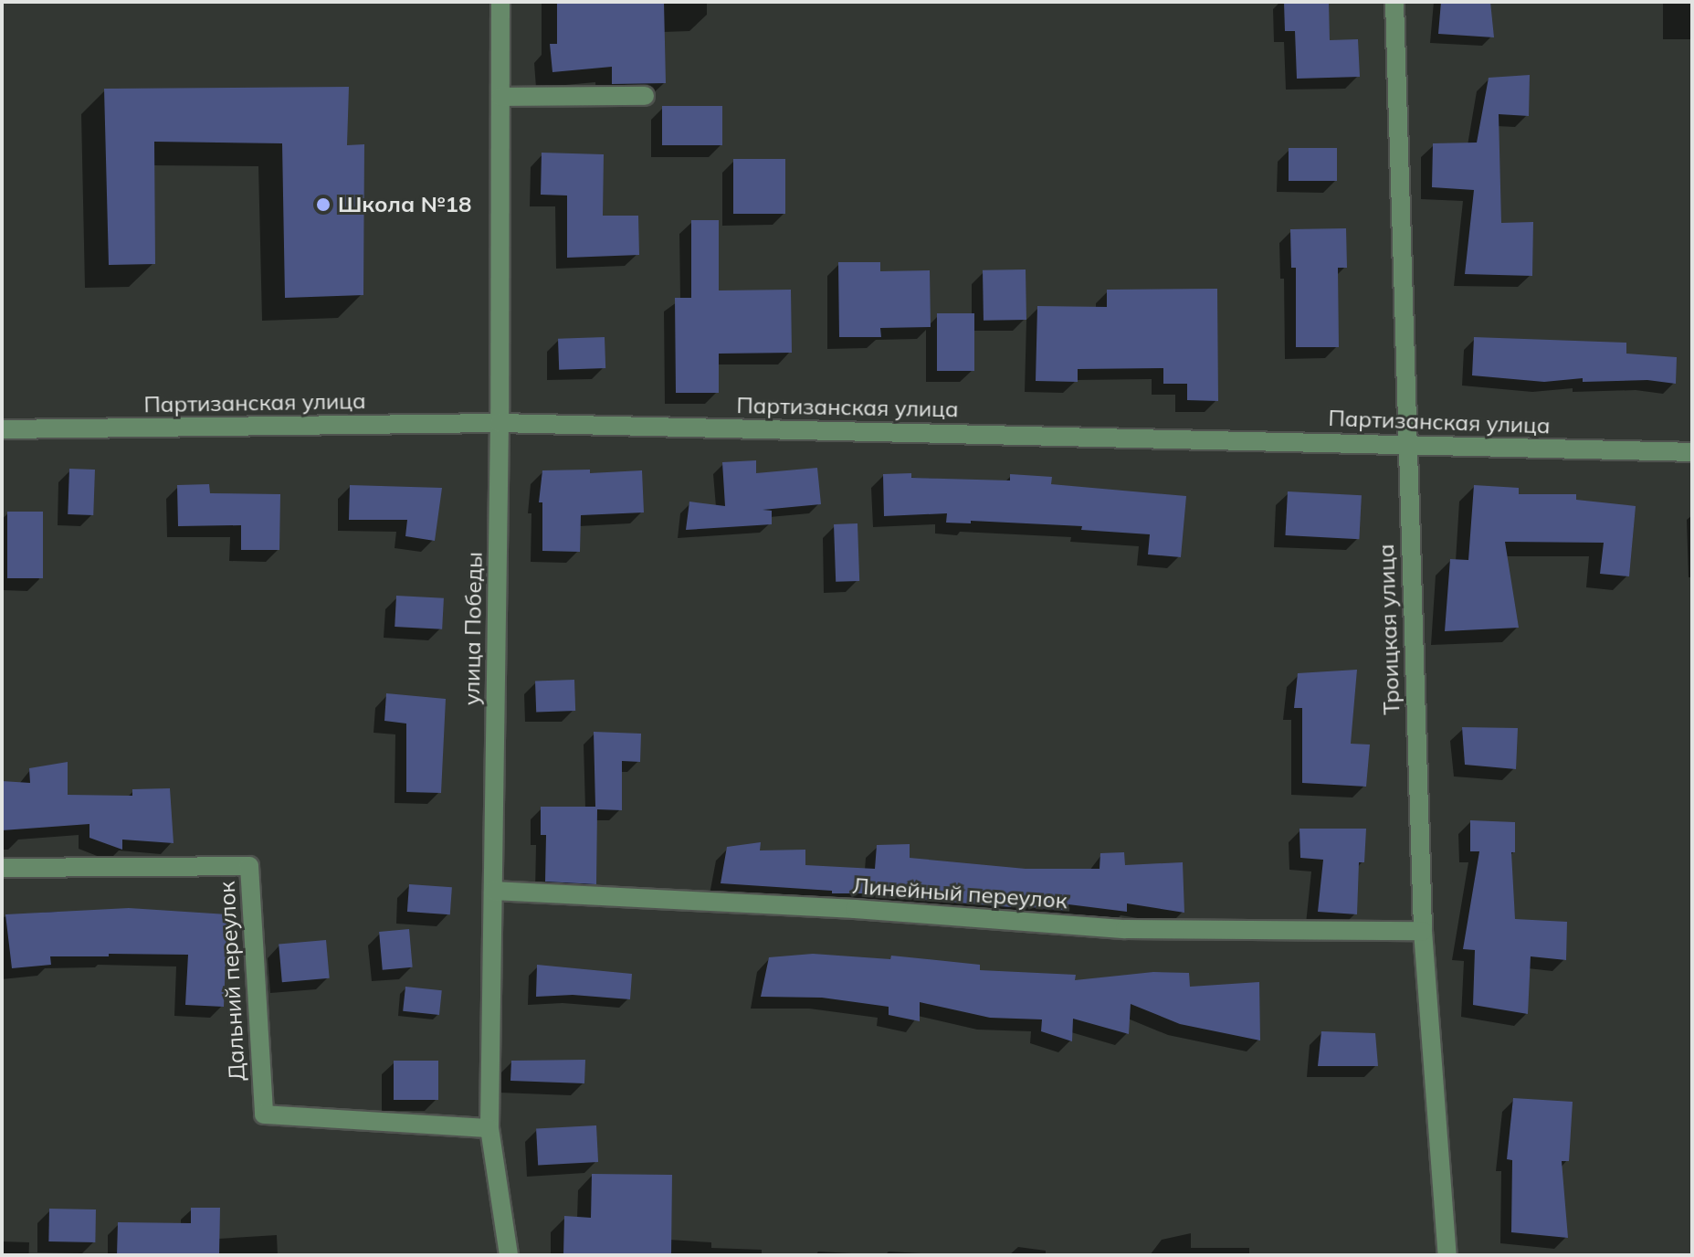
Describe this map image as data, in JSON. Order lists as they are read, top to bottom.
{
  "streets": {
    "street": [
      "Партизанская улица",
      "улица Победы",
      "Троицкая улица",
      "Линейный переулок",
      "Дальний переулок"
    ]
  },
  "crossings": [
    ["Партизанская улица", "улица Победы"],
    ["Партизанская улица", "Троицкая улица"],
    ["улица Победы", "Линейный переулок"],
    ["улица Победы", "Дальний переулок"],
    ["Троицкая улица", "Линейный переулок"]
  ],
  "places": ["Школа №18"]
}
